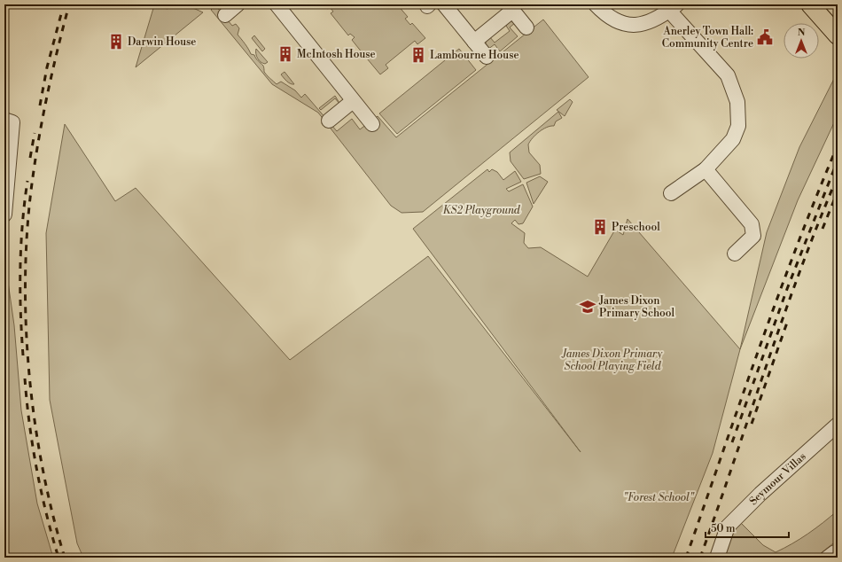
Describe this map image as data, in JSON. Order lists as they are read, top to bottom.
{
  "streets": {
    "street": ["Seymour Villas"]
  },
  "parks": ["KS2 Playground", "James Dixon Primary School Playing Field", "\"Forest School\""],
  "places": {
    "public building": ["Anerley Town Hall: Community Centre"],
    "building": [
      "Darwin House",
      "McIntosh House",
      "Lambourne House",
      "Preschool"
    ],
    "school or university": ["James Dixon Primary School"]
  },
  "scale_bar": "50 m",
  "north": "top"
}
